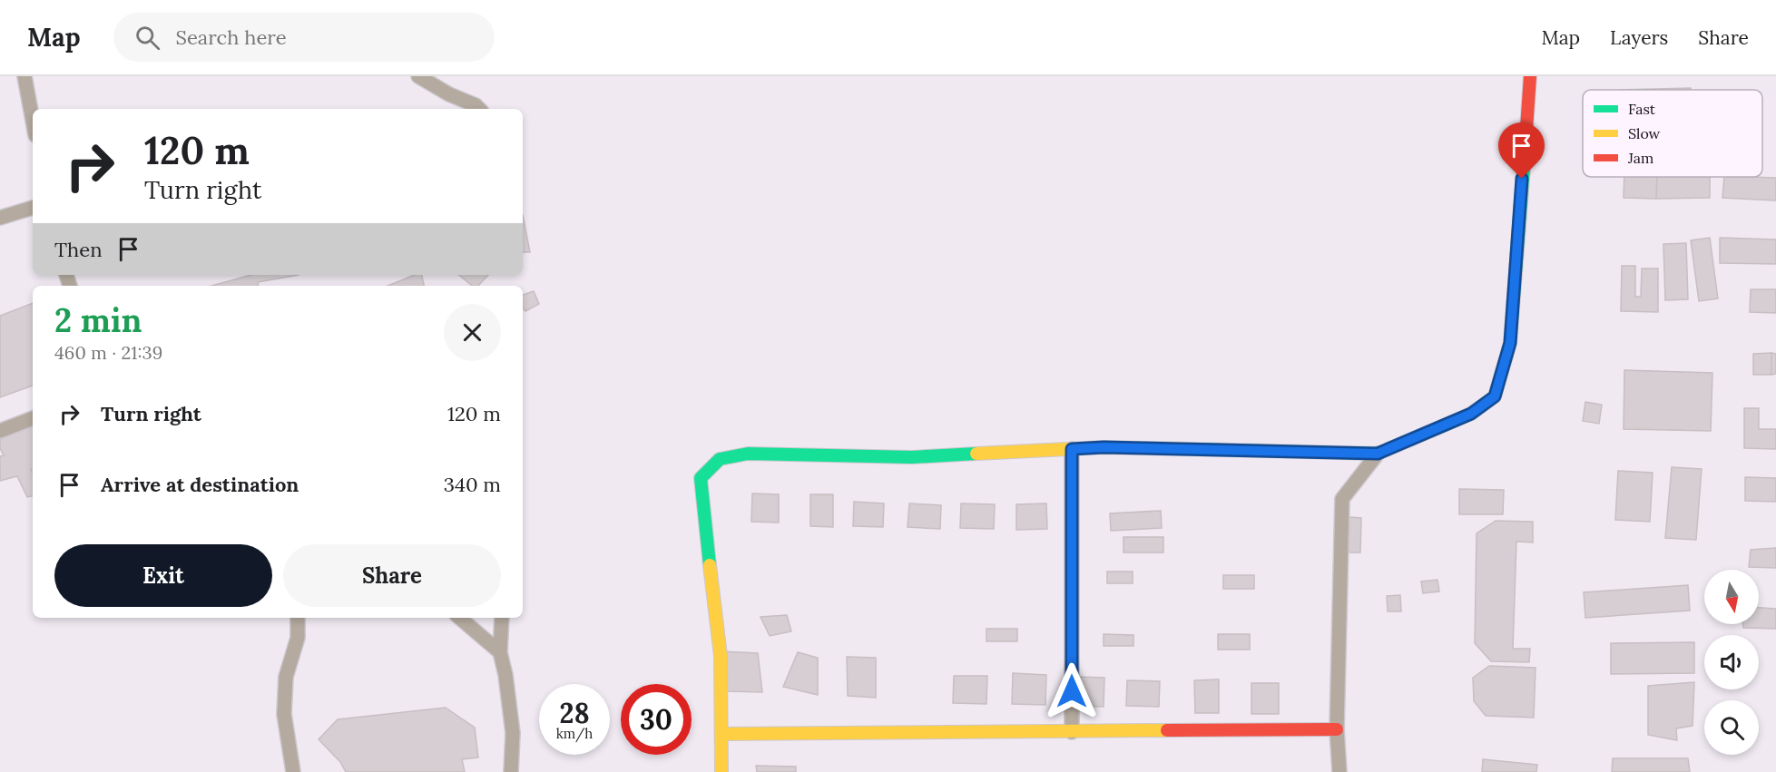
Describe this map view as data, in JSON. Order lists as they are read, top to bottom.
{
  "legend": ["Fast", "Slow", "Jam"],
  "north": "bottom",
  "page": {
    "header": "Map",
    "search": "Search here",
    "nav": ["Map", "Layers", "Share"],
    "turn": ["120 m", "Turn right"],
    "then": "Then",
    "heading": ["2 min", "460 m · 21:39"],
    "list": [
      {
        "name": "Turn right",
        "value": "120 m"
      },
      {
        "name": "Arrive at destination",
        "value": "340 m"
      }
    ],
    "buttons": ["Exit", "Share"],
    "speed": "28 km/h",
    "limit": "30"
  }
}
